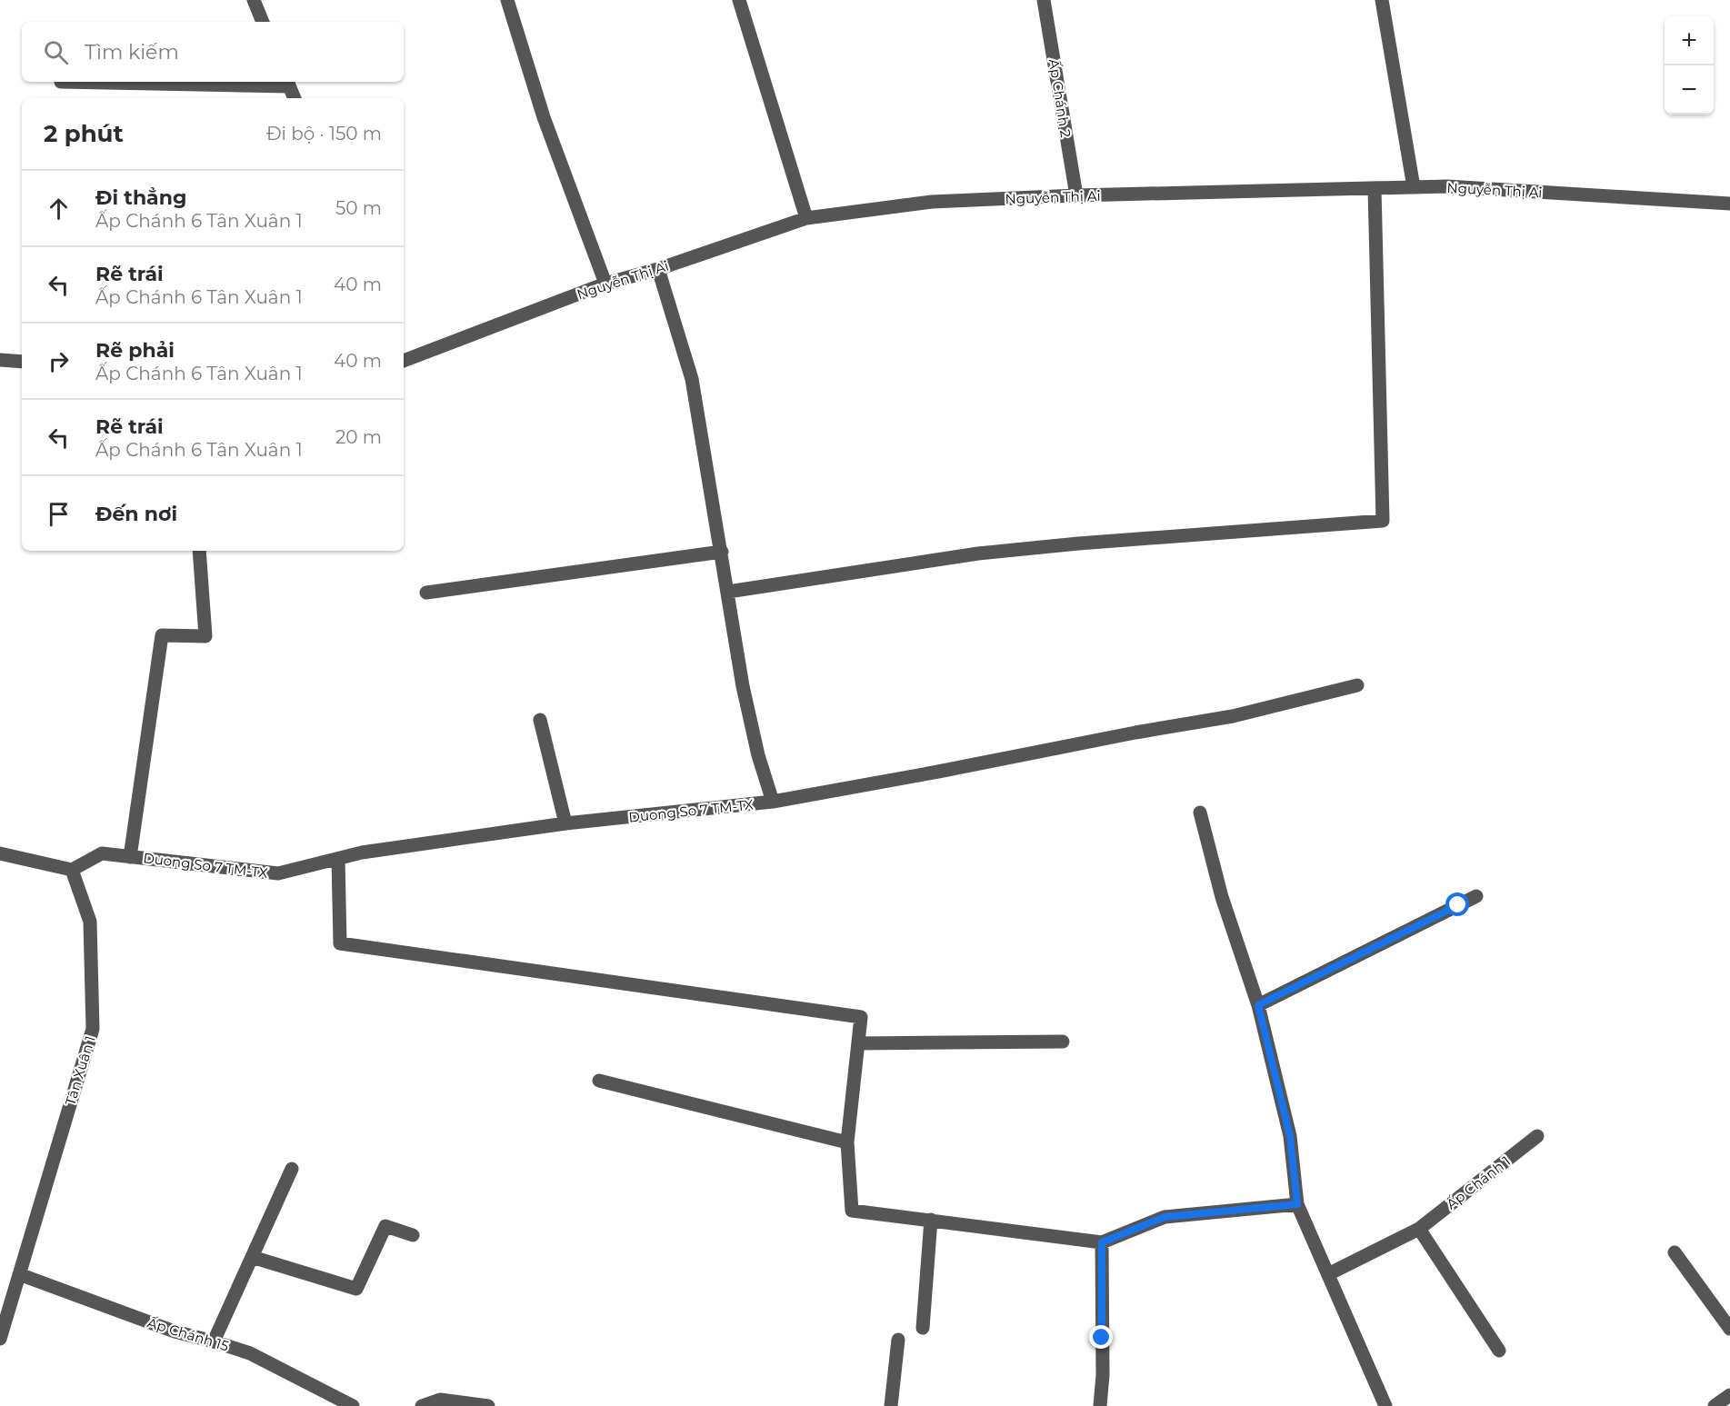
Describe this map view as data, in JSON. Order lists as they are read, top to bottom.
{
  "streets": {
    "street": [
      "Ấp Chánh 2",
      "Nguyễn Thị Ai",
      "Duong So 7 TM-TX",
      "Tân Xuân 1",
      "Ấp Chánh 1",
      "Ấp Chánh 15"
    ]
  },
  "crossings": [
    ["Ấp Chánh 2", "Nguyễn Thị Ai"],
    ["Nguyễn Thị Ai", "Duong So 7 TM-TX"],
    ["Duong So 7 TM-TX", "Tân Xuân 1"],
    ["Tân Xuân 1", "Ấp Chánh 15"]
  ],
  "page": {
    "map_buttons": ["+", "−"],
    "search": "Tìm kiếm",
    "heading": ["2 phút", "Đi bộ · 150 m"],
    "list": [
      ["Đi thẳng", "Ấp Chánh 6 Tân Xuân 1", "50 m"],
      ["Rẽ trái", "Ấp Chánh 6 Tân Xuân 1", "40 m"],
      ["Rẽ phải", "Ấp Chánh 6 Tân Xuân 1", "40 m"],
      ["Rẽ trái", "Ấp Chánh 6 Tân Xuân 1", "20 m"],
      "Đến nơi"
    ]
  }
}
